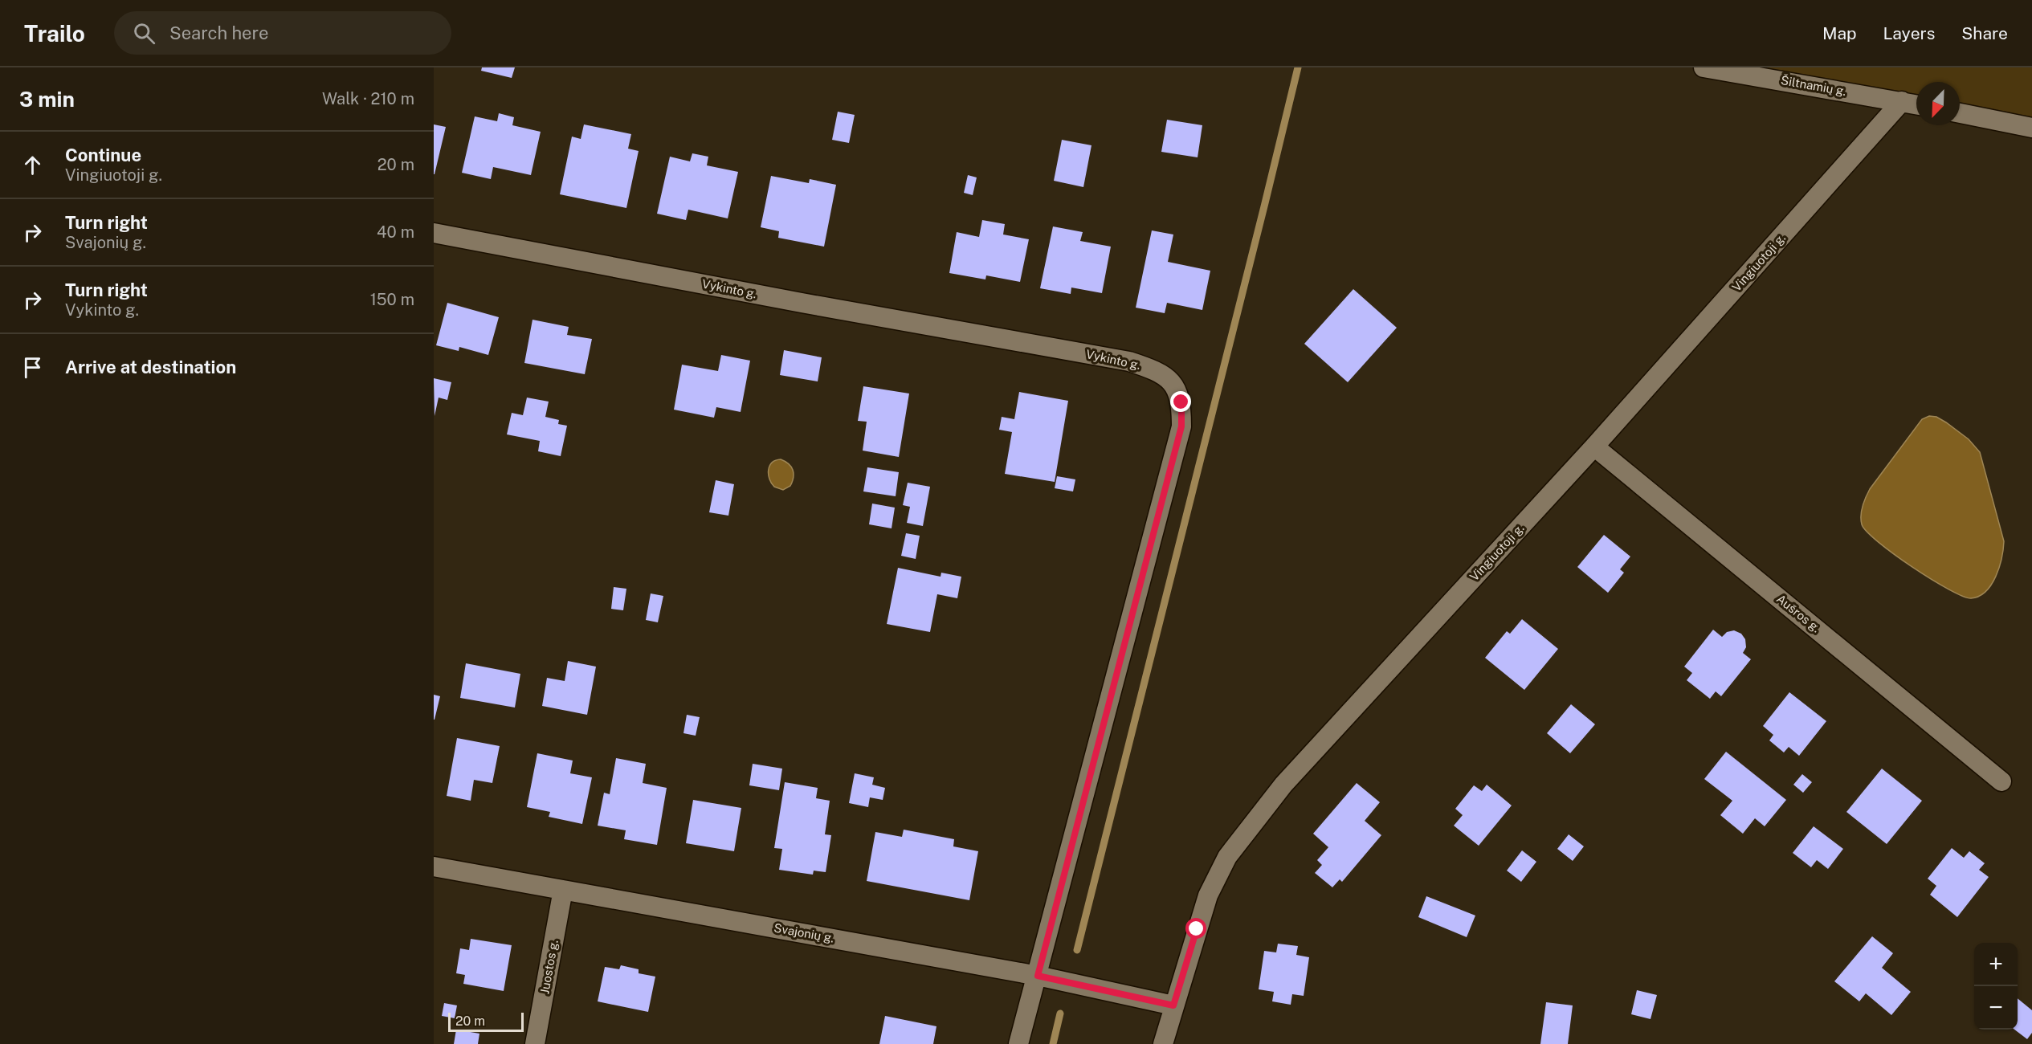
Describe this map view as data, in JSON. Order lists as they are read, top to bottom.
{
  "streets": {
    "street": [
      "Šiltnamių g.",
      "Vingiuotoji g.",
      "Vykinto g.",
      "Aušros g.",
      "Svajonių g.",
      "Juostos g."
    ]
  },
  "crossings": [
    ["Šiltnamių g.", "Vingiuotoji g."],
    ["Vingiuotoji g.", "Aušros g."],
    ["Vingiuotoji g.", "Svajonių g."],
    ["Vykinto g.", "Svajonių g."],
    ["Svajonių g.", "Juostos g."]
  ],
  "scale_bar": "20 m",
  "north": "bottom left",
  "page": {
    "header": "Trailo",
    "search": "Search here",
    "nav": ["Map", "Layers", "Share"],
    "heading": ["3 min", "Walk · 210 m"],
    "list": [
      ["Continue", "Vingiuotoji g.", "20 m"],
      ["Turn right", "Svajonių g.", "40 m"],
      ["Turn right", "Vykinto g.", "150 m"],
      "Arrive at destination"
    ],
    "map_buttons": ["+", "−"],
    "scale": "20 m"
  }
}
